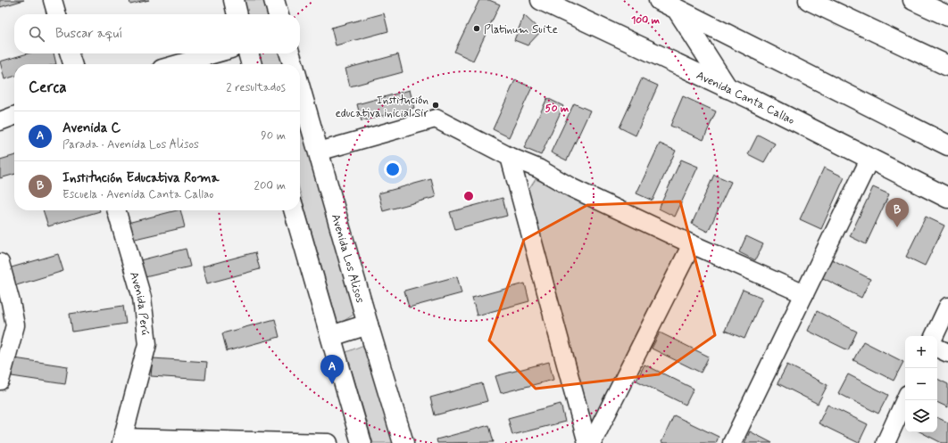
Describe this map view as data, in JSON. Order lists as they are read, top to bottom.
{
  "streets": {
    "main road": ["Avenida Canta Callao", "Avenida Los Alisos"],
    "street": ["Avenida Perú"]
  },
  "places": ["Platinum Suite", "Institución educativa inicial Sir"],
  "page": {
    "search": "Buscar aquí",
    "heading": ["Cerca", "2 resultados"],
    "list": [
      {
        "mark": "A",
        "name": "Avenida C",
        "note": "Parada · Avenida Los Alisos",
        "value": "90 m"
      },
      {
        "mark": "B",
        "name": "Institución Educativa Roma",
        "note": "Escuela · Avenida Canta Callao",
        "value": "200 m"
      }
    ],
    "pins": ["B", "A"],
    "map_buttons": ["+", "−"]
  },
  "rings": ["100 m", "50 m"]
}
